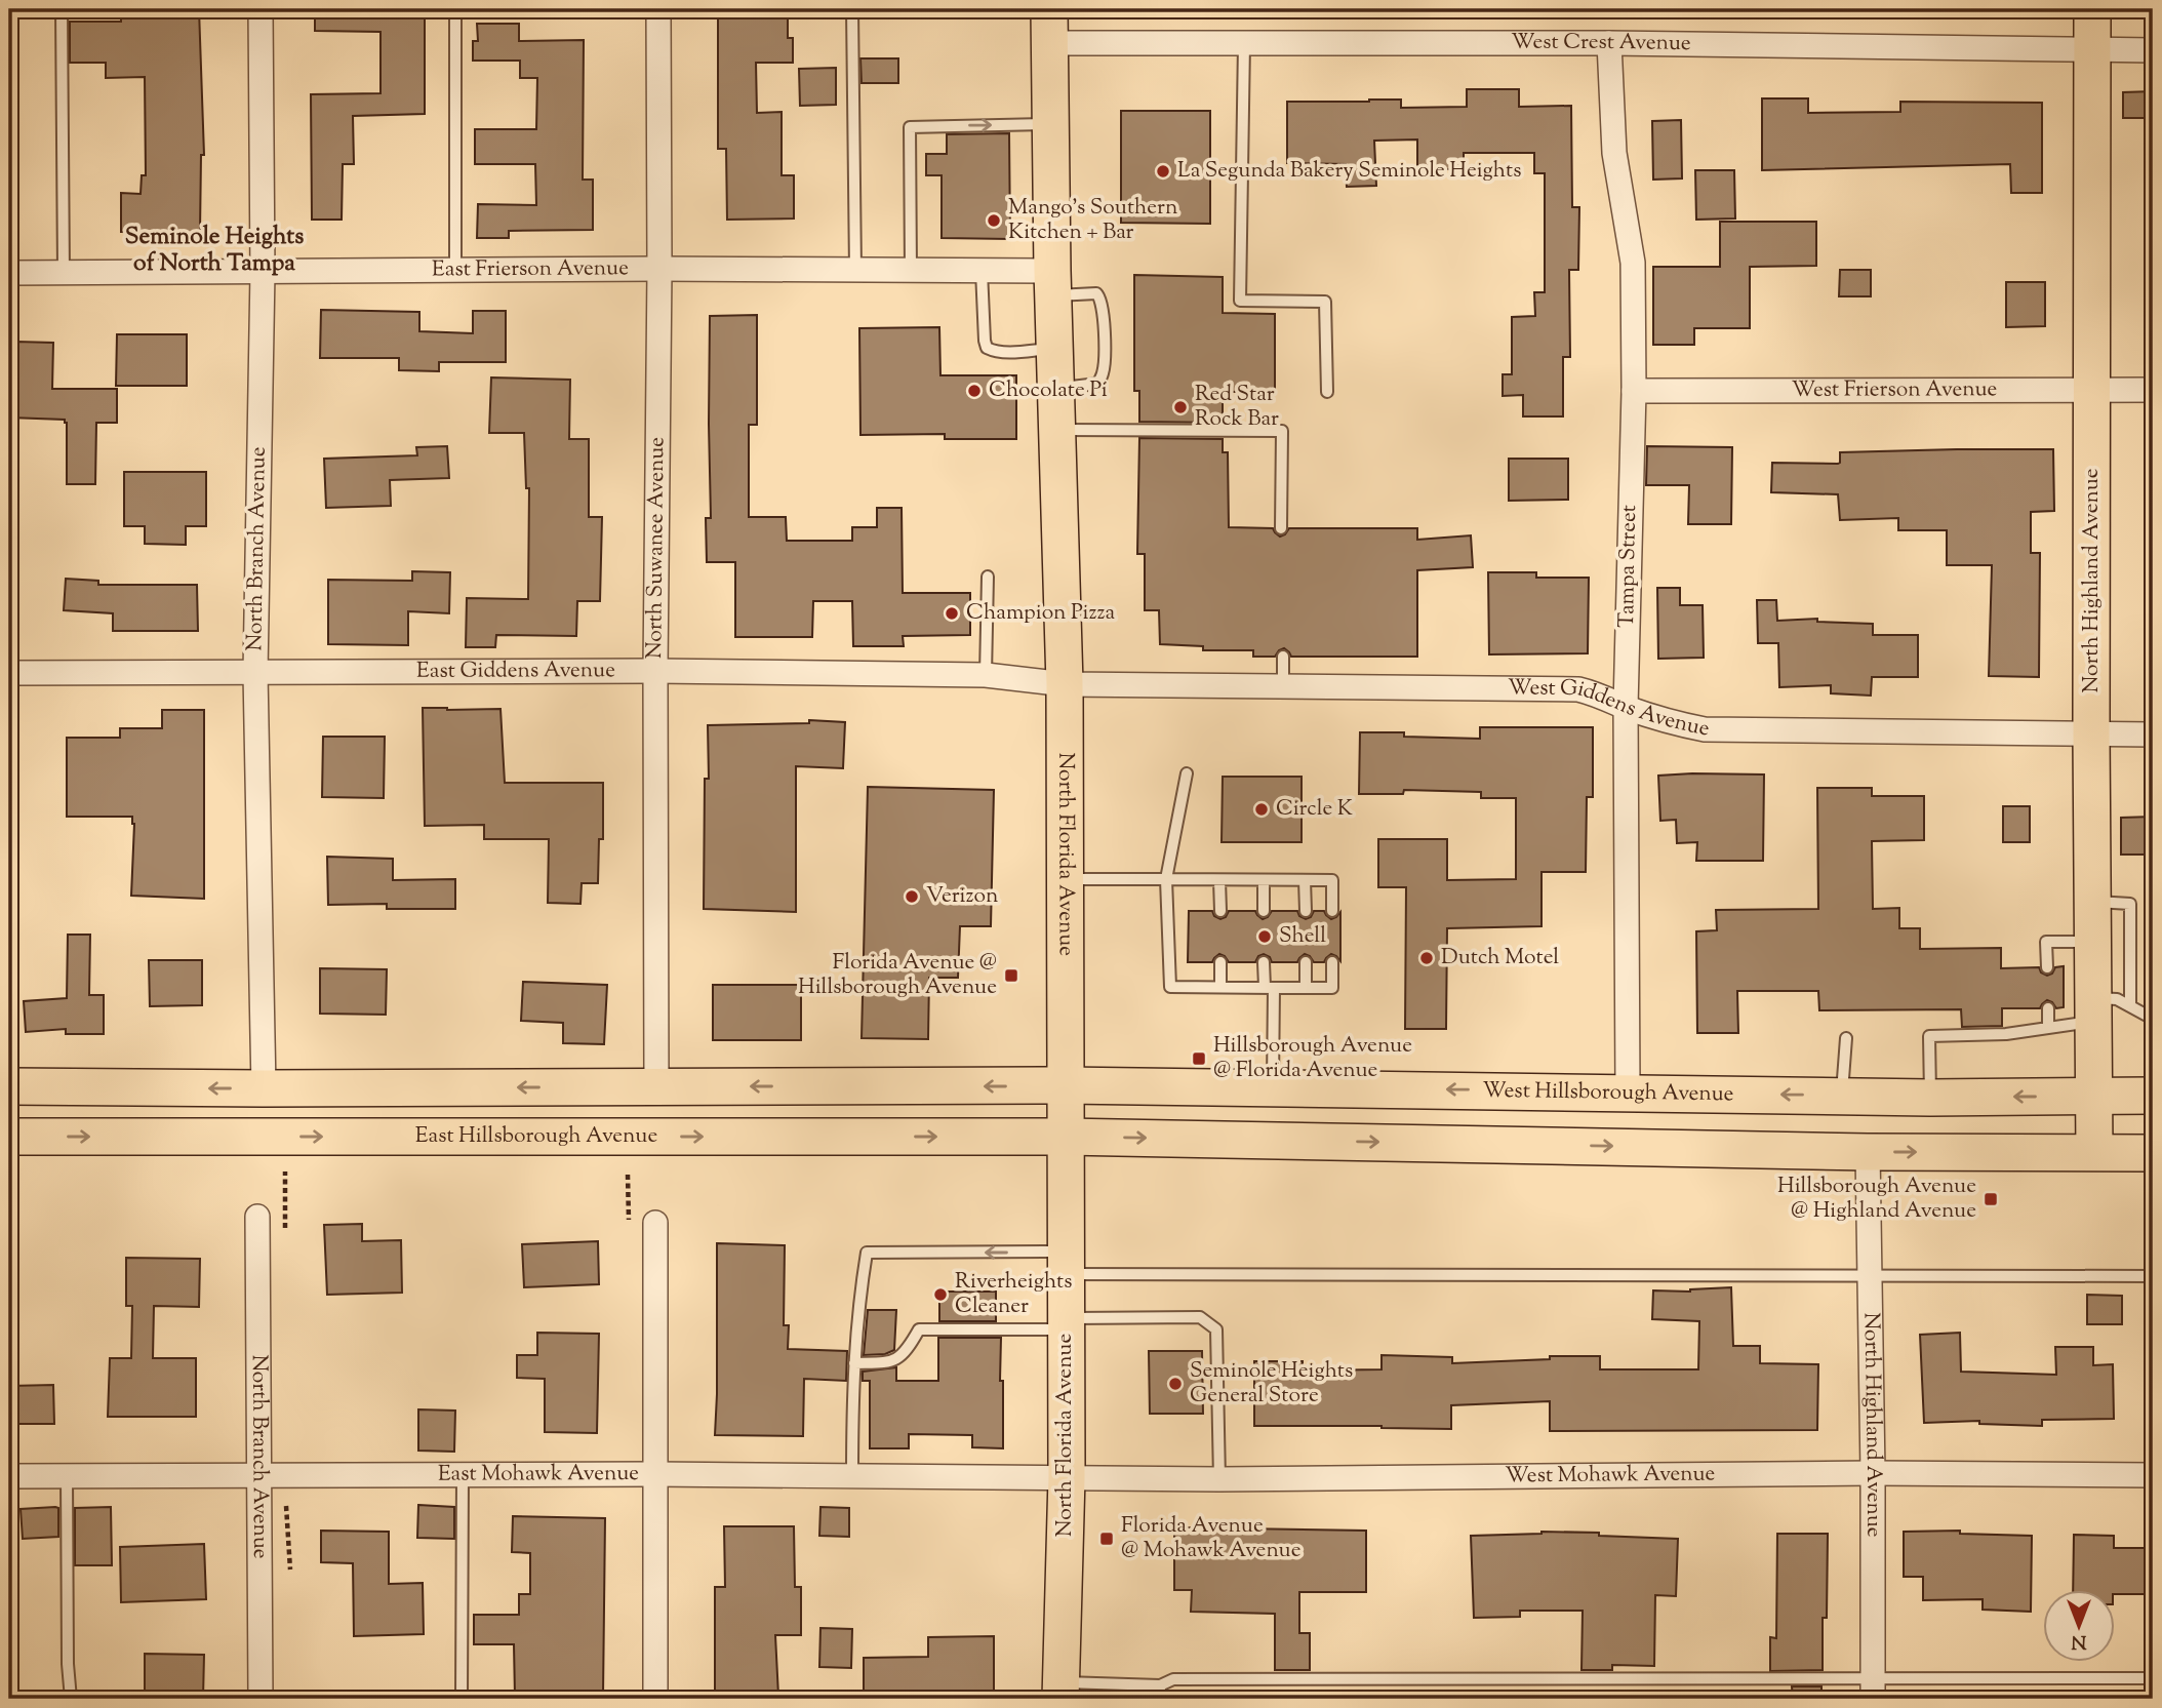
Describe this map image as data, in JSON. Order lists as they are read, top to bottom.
{
  "streets": {
    "main road": [
      "North Highland Avenue",
      "North Florida Avenue",
      "West Hillsborough Avenue",
      "East Hillsborough Avenue"
    ],
    "street": [
      "West Crest Avenue",
      "East Frierson Avenue",
      "West Frierson Avenue",
      "North Suwanee Avenue",
      "North Branch Avenue",
      "Tampa Street",
      "East Giddens Avenue",
      "West Giddens Avenue",
      "East Mohawk Avenue",
      "West Mohawk Avenue"
    ]
  },
  "crossings": [
    ["West Crest Avenue", "Tampa Street"],
    ["West Crest Avenue", "North Highland Avenue"],
    ["West Crest Avenue", "North Florida Avenue"],
    ["East Frierson Avenue", "North Suwanee Avenue"],
    ["East Frierson Avenue", "North Branch Avenue"],
    ["East Frierson Avenue", "North Florida Avenue"],
    ["West Frierson Avenue", "Tampa Street"],
    ["West Frierson Avenue", "North Highland Avenue"],
    ["North Suwanee Avenue", "East Giddens Avenue"],
    ["North Branch Avenue", "East Giddens Avenue"],
    ["North Branch Avenue", "East Mohawk Avenue"],
    ["Tampa Street", "West Giddens Avenue"],
    ["Tampa Street", "West Hillsborough Avenue"],
    ["North Highland Avenue", "West Giddens Avenue"],
    ["North Highland Avenue", "West Hillsborough Avenue"],
    ["North Highland Avenue", "West Mohawk Avenue"],
    ["East Giddens Avenue", "West Giddens Avenue"],
    ["East Giddens Avenue", "North Florida Avenue"],
    ["West Giddens Avenue", "North Florida Avenue"],
    ["North Florida Avenue", "West Hillsborough Avenue"],
    ["North Florida Avenue", "East Hillsborough Avenue"],
    ["North Florida Avenue", "East Mohawk Avenue"],
    ["North Florida Avenue", "West Mohawk Avenue"],
    ["East Mohawk Avenue", "West Mohawk Avenue"]
  ],
  "districts": ["Seminole Heights of North Tampa"],
  "places": {
    "other": [
      "La Segunda Bakery Seminole Heights",
      "Mango's Southern Kitchen + Bar",
      "Chocolate Pi",
      "Red Star Rock Bar",
      "Champion Pizza",
      "Circle K",
      "Verizon",
      "Shell",
      "Dutch Motel",
      "Riverheights Cleaner",
      "Seminole Heights General Store"
    ],
    "transit": [
      "Florida Avenue @ Hillsborough Avenue",
      "Hillsborough Avenue @ Florida Avenue",
      "Hillsborough Avenue @ Highland Avenue",
      "Florida Avenue @ Mohawk Avenue"
    ]
  },
  "north": "bottom"
}
